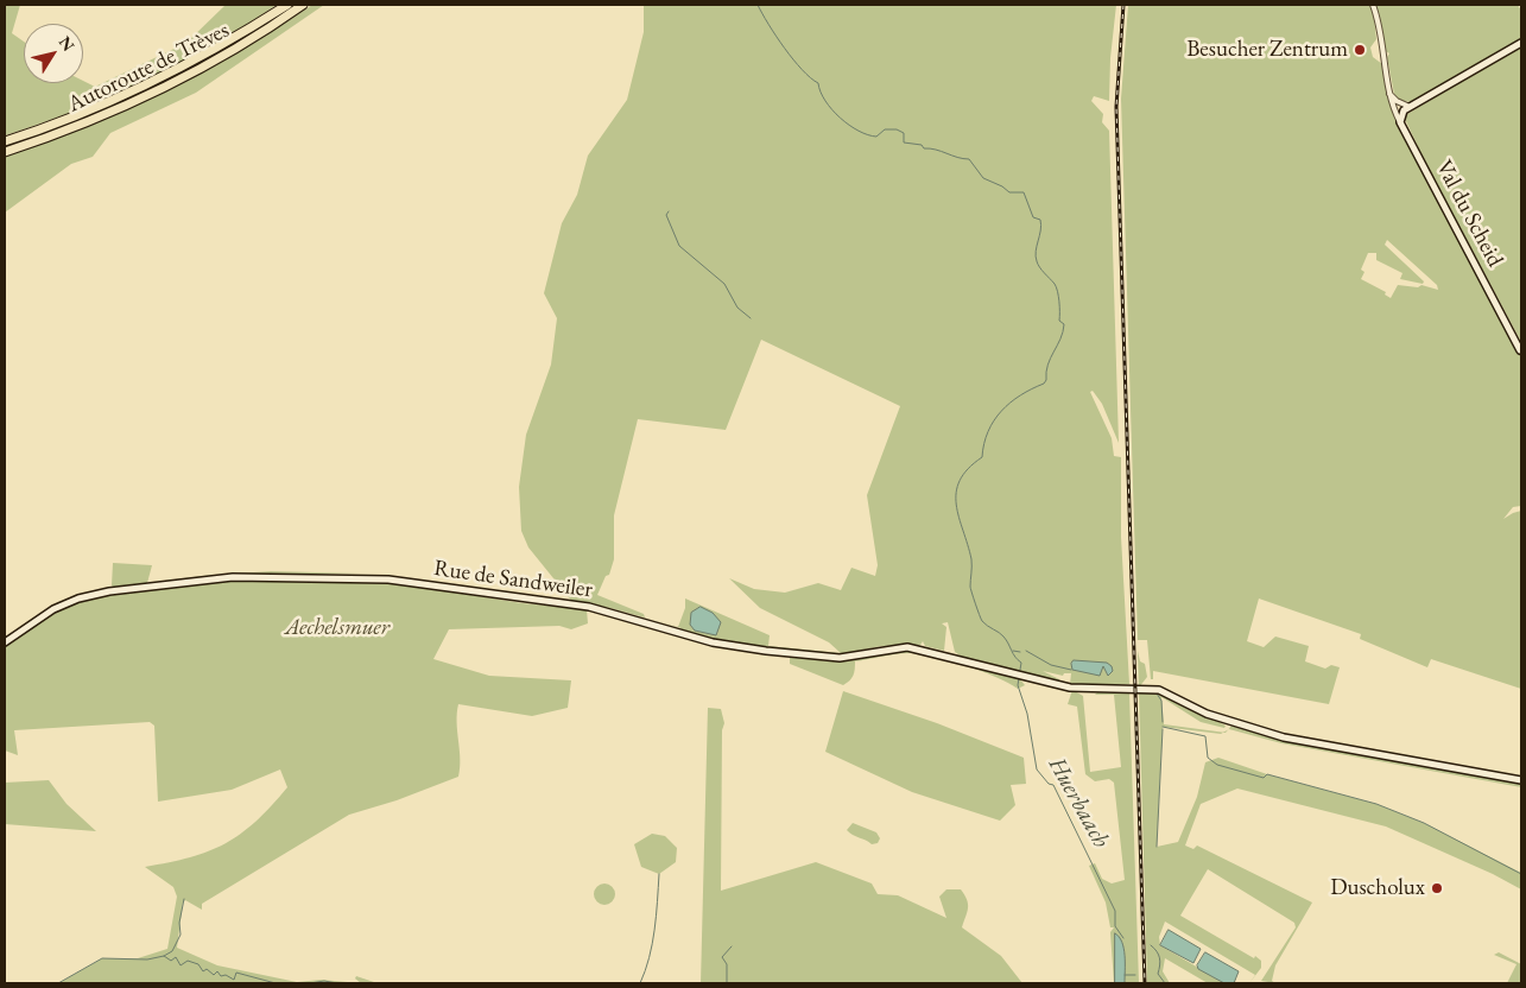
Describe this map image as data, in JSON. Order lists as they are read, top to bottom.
{
  "streets": {
    "highway": ["Autoroute de Trèves"],
    "main road": ["Val du Scheid", "Rue de Sandweiler"]
  },
  "water": ["Huerbaach"],
  "parks": ["Aechelsmuer"],
  "places": ["Besucher Zentrum", "Duscholux"],
  "north": "top right"
}
